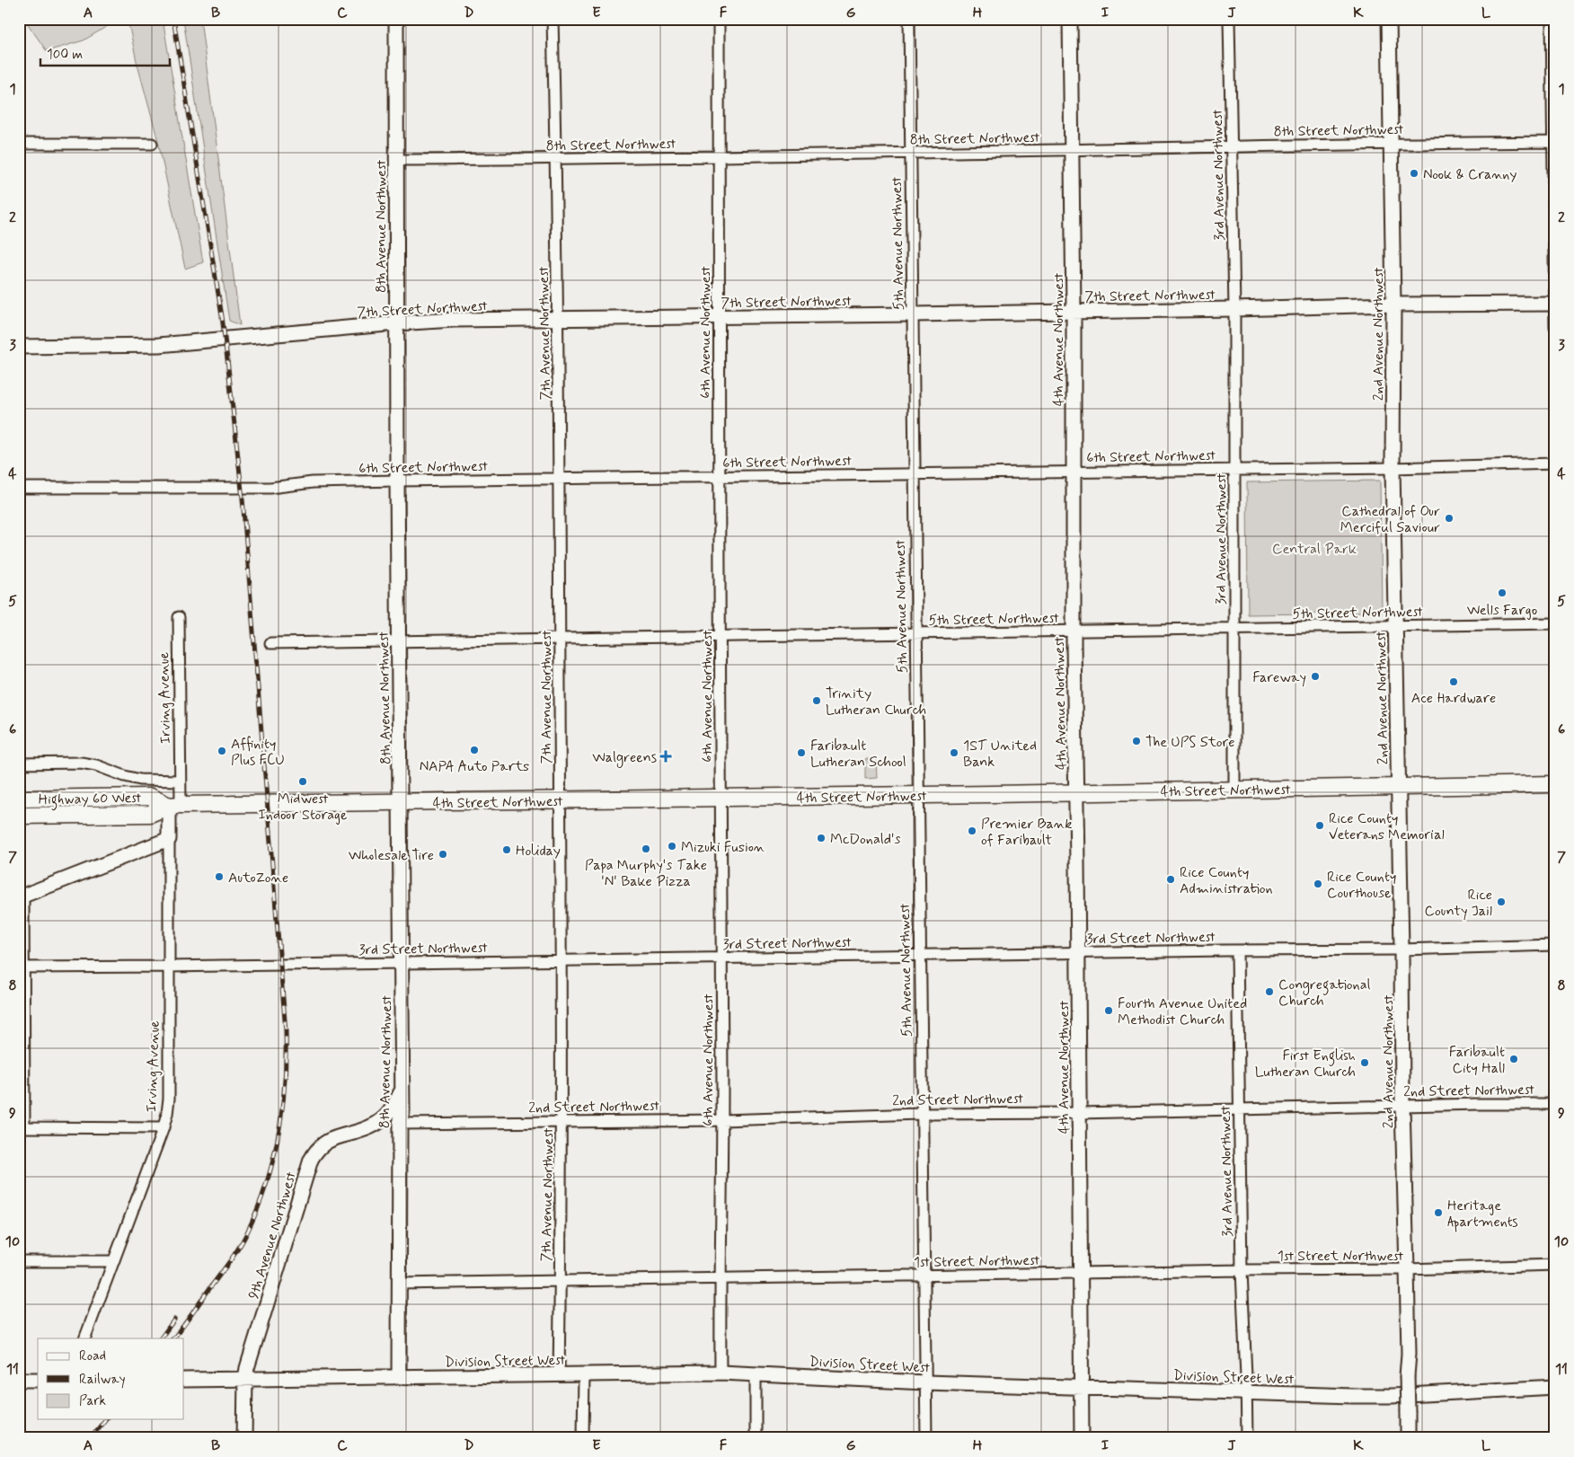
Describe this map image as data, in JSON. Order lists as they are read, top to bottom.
{
  "streets": {
    "main road": ["4th Street Northwest", "Highway 60 West"],
    "street": [
      "8th Street Northwest",
      "3rd Avenue Northwest",
      "8th Avenue Northwest",
      "5th Avenue Northwest",
      "7th Street Northwest",
      "6th Avenue Northwest",
      "7th Avenue Northwest",
      "2nd Avenue Northwest",
      "4th Avenue Northwest",
      "6th Street Northwest",
      "5th Street Northwest",
      "Irving Avenue",
      "3rd Street Northwest",
      "2nd Street Northwest",
      "9th Avenue Northwest",
      "1st Street Northwest",
      "Division Street West"
    ]
  },
  "crossings": [
    ["8th Street Northwest", "3rd Avenue Northwest"],
    ["8th Street Northwest", "8th Avenue Northwest"],
    ["8th Street Northwest", "5th Avenue Northwest"],
    ["8th Street Northwest", "6th Avenue Northwest"],
    ["8th Street Northwest", "7th Avenue Northwest"],
    ["8th Street Northwest", "2nd Avenue Northwest"],
    ["8th Street Northwest", "4th Avenue Northwest"],
    ["3rd Avenue Northwest", "7th Street Northwest"],
    ["3rd Avenue Northwest", "6th Street Northwest"],
    ["3rd Avenue Northwest", "5th Street Northwest"],
    ["3rd Avenue Northwest", "4th Street Northwest"],
    ["3rd Avenue Northwest", "3rd Street Northwest"],
    ["3rd Avenue Northwest", "2nd Street Northwest"],
    ["3rd Avenue Northwest", "1st Street Northwest"],
    ["3rd Avenue Northwest", "Division Street West"],
    ["8th Avenue Northwest", "7th Street Northwest"],
    ["8th Avenue Northwest", "6th Street Northwest"],
    ["8th Avenue Northwest", "5th Street Northwest"],
    ["8th Avenue Northwest", "4th Street Northwest"],
    ["8th Avenue Northwest", "3rd Street Northwest"],
    ["8th Avenue Northwest", "2nd Street Northwest"],
    ["8th Avenue Northwest", "1st Street Northwest"],
    ["8th Avenue Northwest", "Division Street West"],
    ["5th Avenue Northwest", "7th Street Northwest"],
    ["5th Avenue Northwest", "6th Street Northwest"],
    ["5th Avenue Northwest", "5th Street Northwest"],
    ["5th Avenue Northwest", "4th Street Northwest"],
    ["5th Avenue Northwest", "3rd Street Northwest"],
    ["5th Avenue Northwest", "2nd Street Northwest"],
    ["5th Avenue Northwest", "1st Street Northwest"],
    ["5th Avenue Northwest", "Division Street West"],
    ["7th Street Northwest", "6th Avenue Northwest"],
    ["7th Street Northwest", "7th Avenue Northwest"],
    ["7th Street Northwest", "2nd Avenue Northwest"],
    ["7th Street Northwest", "4th Avenue Northwest"],
    ["6th Avenue Northwest", "6th Street Northwest"],
    ["6th Avenue Northwest", "5th Street Northwest"],
    ["6th Avenue Northwest", "4th Street Northwest"],
    ["6th Avenue Northwest", "3rd Street Northwest"],
    ["6th Avenue Northwest", "2nd Street Northwest"],
    ["6th Avenue Northwest", "1st Street Northwest"],
    ["6th Avenue Northwest", "Division Street West"],
    ["7th Avenue Northwest", "6th Street Northwest"],
    ["7th Avenue Northwest", "5th Street Northwest"],
    ["7th Avenue Northwest", "4th Street Northwest"],
    ["7th Avenue Northwest", "3rd Street Northwest"],
    ["7th Avenue Northwest", "2nd Street Northwest"],
    ["7th Avenue Northwest", "1st Street Northwest"],
    ["7th Avenue Northwest", "Division Street West"],
    ["2nd Avenue Northwest", "6th Street Northwest"],
    ["2nd Avenue Northwest", "5th Street Northwest"],
    ["2nd Avenue Northwest", "4th Street Northwest"],
    ["2nd Avenue Northwest", "3rd Street Northwest"],
    ["2nd Avenue Northwest", "2nd Street Northwest"],
    ["2nd Avenue Northwest", "1st Street Northwest"],
    ["4th Avenue Northwest", "6th Street Northwest"],
    ["4th Avenue Northwest", "5th Street Northwest"],
    ["4th Avenue Northwest", "4th Street Northwest"],
    ["4th Avenue Northwest", "3rd Street Northwest"],
    ["4th Avenue Northwest", "2nd Street Northwest"],
    ["4th Avenue Northwest", "1st Street Northwest"],
    ["4th Avenue Northwest", "Division Street West"],
    ["Irving Avenue", "4th Street Northwest"],
    ["Irving Avenue", "Highway 60 West"],
    ["Irving Avenue", "3rd Street Northwest"],
    ["4th Street Northwest", "Highway 60 West"],
    ["2nd Street Northwest", "9th Avenue Northwest"],
    ["9th Avenue Northwest", "Division Street West"]
  ],
  "parks": ["Central Park"],
  "places": {
    "other": [
      "Nook & Cranny",
      "Cathedral of Our Merciful Saviour",
      "Wells Fargo",
      "Fareway",
      "Ace Hardware",
      "Trinity Lutheran Church",
      "The UPS Store",
      "NAPA Auto Parts",
      "Affinity Plus FCU",
      "Faribault Lutheran School",
      "1ST United Bank",
      "Midwest Indoor Storage",
      "Rice County Veterans Memorial",
      "Premier Bank of Faribault",
      "McDonald's",
      "Mizuki Fusion",
      "Papa Murphy's Take 'N' Bake Pizza",
      "Holiday",
      "Wholesale Tire",
      "AutoZone",
      "Rice County Administration",
      "Rice County Courthouse",
      "Rice County Jail",
      "Congregational Church",
      "Fourth Avenue United Methodist Church",
      "Faribault City Hall",
      "First English Lutheran Church",
      "Heritage Apartments"
    ],
    "health": ["Walgreens"]
  },
  "legend": ["Road", "Railway", "Park"],
  "scale_bar": "100 m",
  "grid": {
    "columns": [
      "A",
      "B",
      "C",
      "D",
      "E",
      "F",
      "G",
      "H",
      "I",
      "J",
      "K",
      "L"
    ],
    "rows": [
      "1",
      "2",
      "3",
      "4",
      "5",
      "6",
      "7",
      "8",
      "9",
      "10",
      "11"
    ]
  }
}
